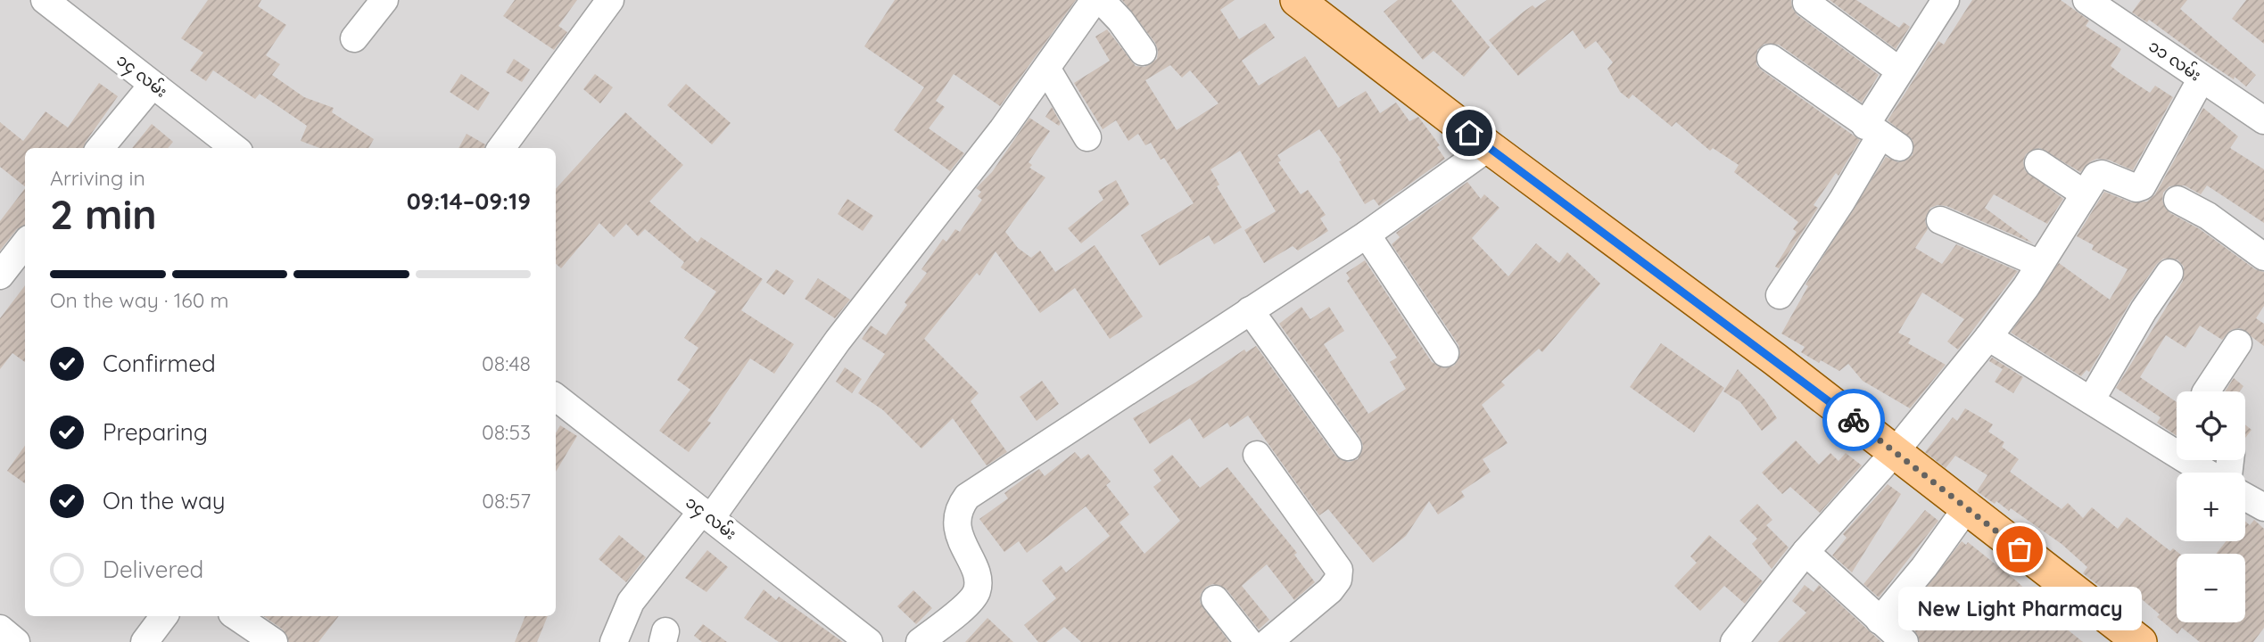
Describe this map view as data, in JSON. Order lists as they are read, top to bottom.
{
  "streets": {
    "street": ["၁၁ လမ်း", "၁၄ လမ်း"]
  },
  "places": ["New Light Pharmacy"],
  "page": {
    "heading": ["2 min", "Arriving in", "09:14–09:19"],
    "bar": "On the way · 160 m",
    "list": [
      ["Confirmed", "08:48"],
      ["Preparing", "08:53"],
      ["On the way", "08:57"],
      "Delivered"
    ],
    "map_buttons": ["+", "−"],
    "bubble": "New Light Pharmacy"
  }
}
